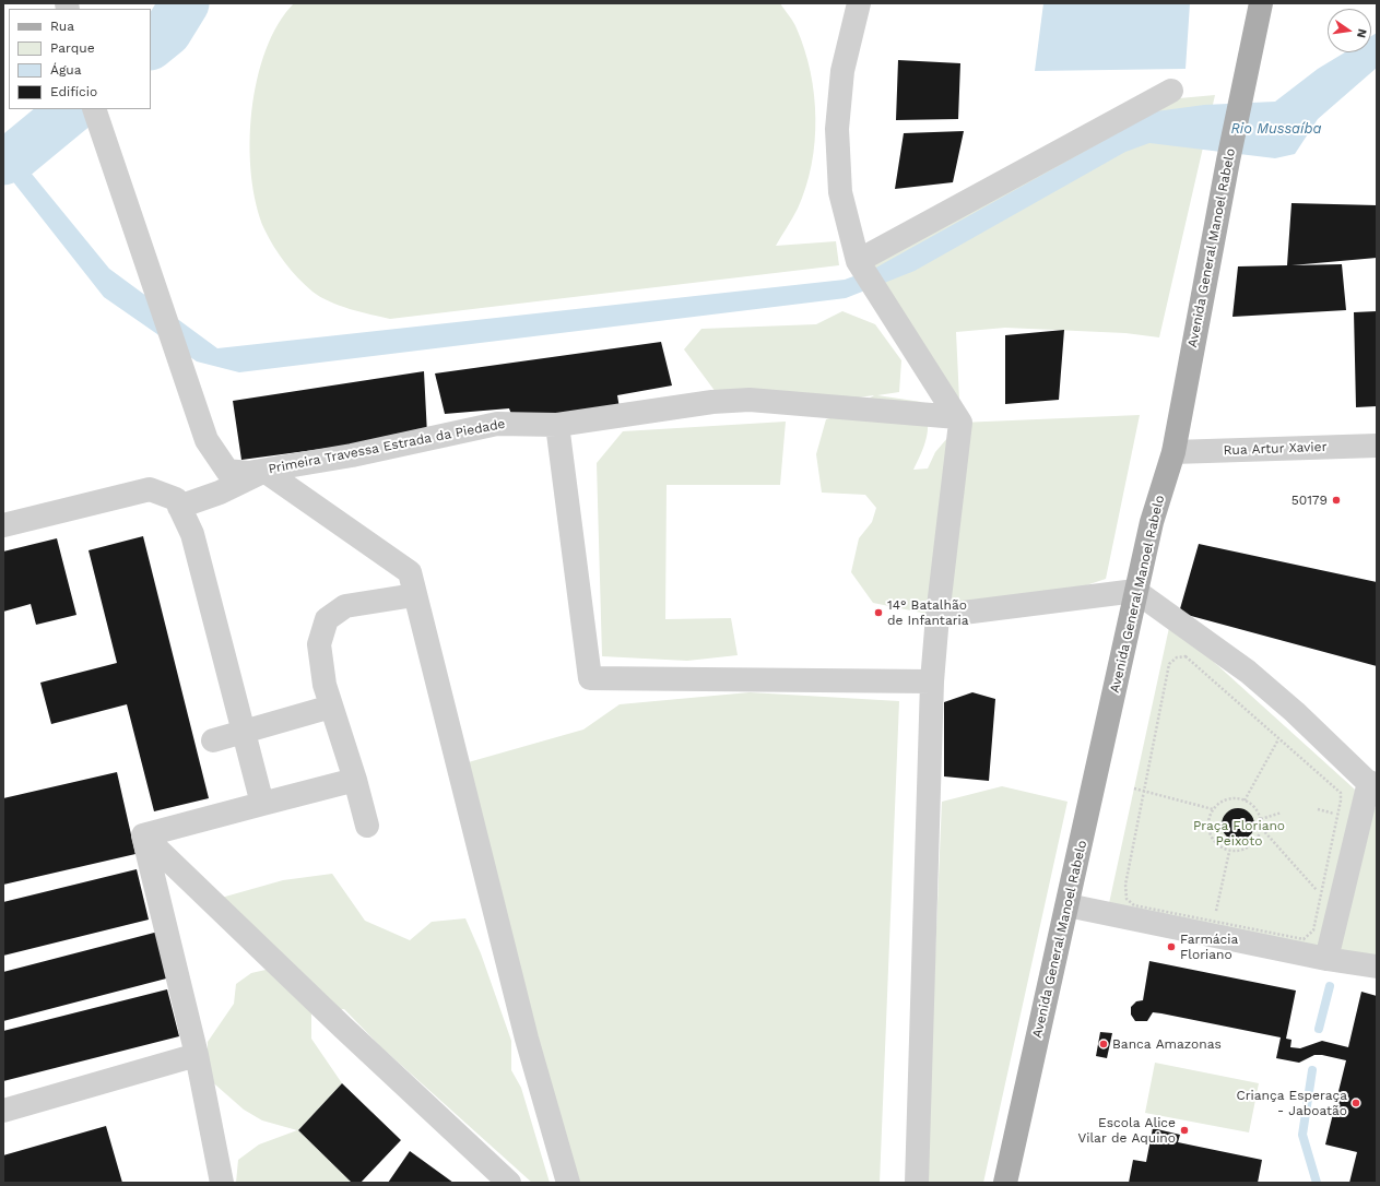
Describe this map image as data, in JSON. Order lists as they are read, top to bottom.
{
  "streets": {
    "main road": ["Avenida General Manoel Rabelo"],
    "street": ["Primeira Travessa Estrada da Piedade", "Rua Artur Xavier"]
  },
  "crossings": [
    ["Avenida General Manoel Rabelo", "Rua Artur Xavier"]
  ],
  "water": ["Rio Mussaíba"],
  "parks": ["Praça Floriano Peixoto"],
  "places": [
    "50179",
    "14° Batalhão de Infantaria",
    "Farmácia Floriano",
    "Banca Amazonas",
    "Criança Esperaça - Jaboatão",
    "Escola Alice Vilar de Aquino"
  ],
  "legend": [
    "Rua",
    "Parque",
    "Água",
    "Edifício"
  ],
  "north": "right"
}
